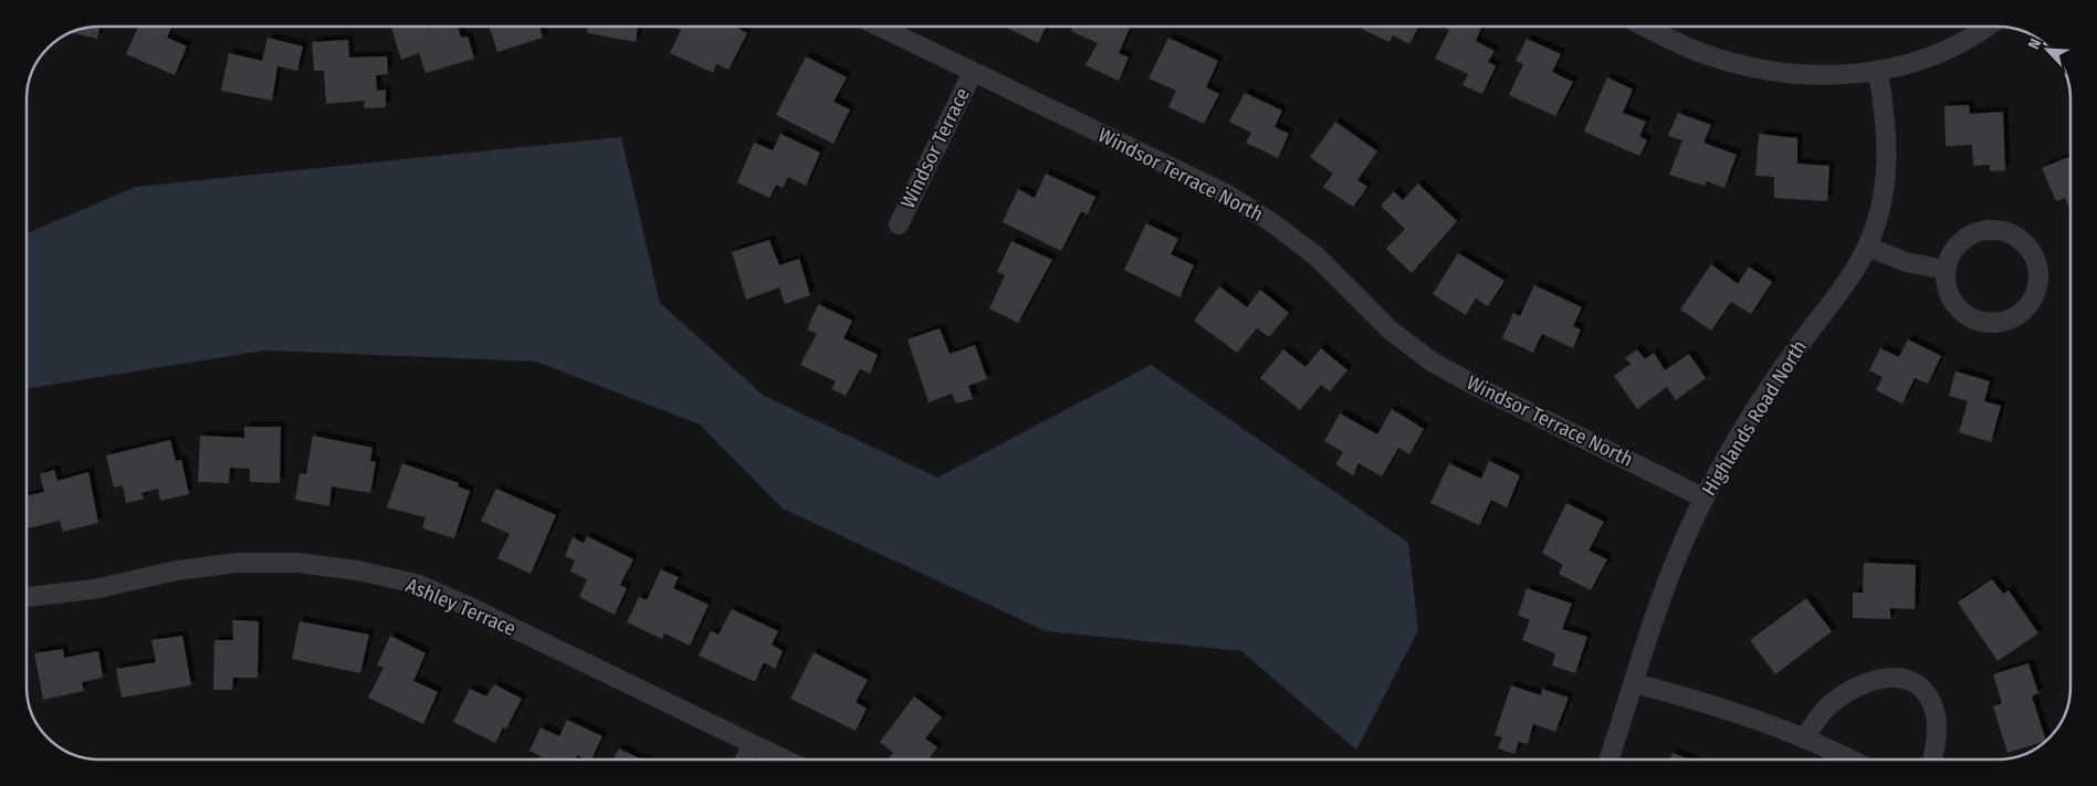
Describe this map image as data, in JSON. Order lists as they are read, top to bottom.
{
  "streets": {
    "street": [
      "Windsor Terrace",
      "Windsor Terrace North",
      "Highlands Road North",
      "Ashley Terrace"
    ]
  },
  "crossings": [
    ["Windsor Terrace", "Windsor Terrace North"],
    ["Windsor Terrace North", "Highlands Road North"]
  ],
  "north": "top left"
}
